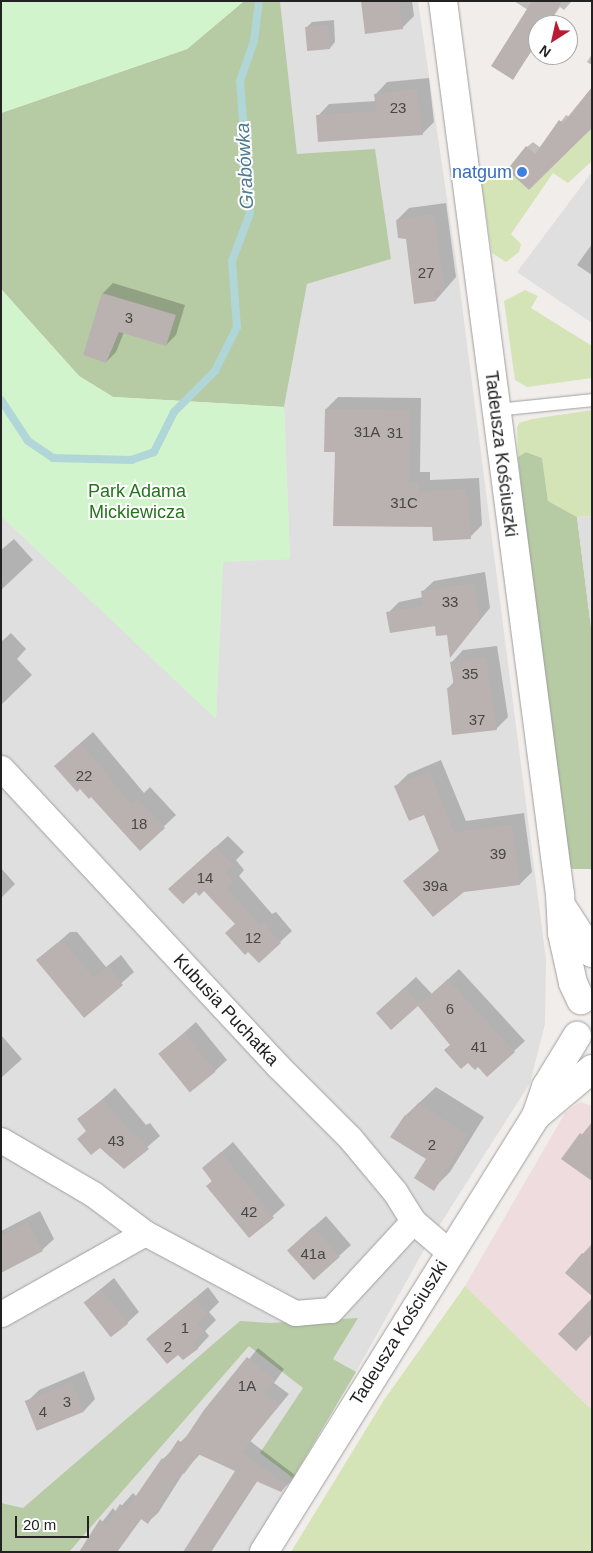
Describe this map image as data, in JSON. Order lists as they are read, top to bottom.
{
  "streets": {
    "street": ["Tadeusza Kościuszki", "Kubusia Puchatka"]
  },
  "crossings": [
    ["Tadeusza Kościuszki", "Kubusia Puchatka"]
  ],
  "water": ["Grabówka"],
  "parks": ["Park Adama Mickiewicza"],
  "places": ["natgum"],
  "house_numbers": [
    "23",
    "27",
    "3",
    "31A",
    "31",
    "31C",
    "33",
    "35",
    "37",
    "22",
    "18",
    "39",
    "14",
    "39a",
    "12",
    "6",
    "41",
    "43",
    "2",
    "42",
    "41a",
    "1",
    "2",
    "1A",
    "3",
    "4"
  ],
  "scale_bar": "20 m",
  "north": "bottom left"
}
